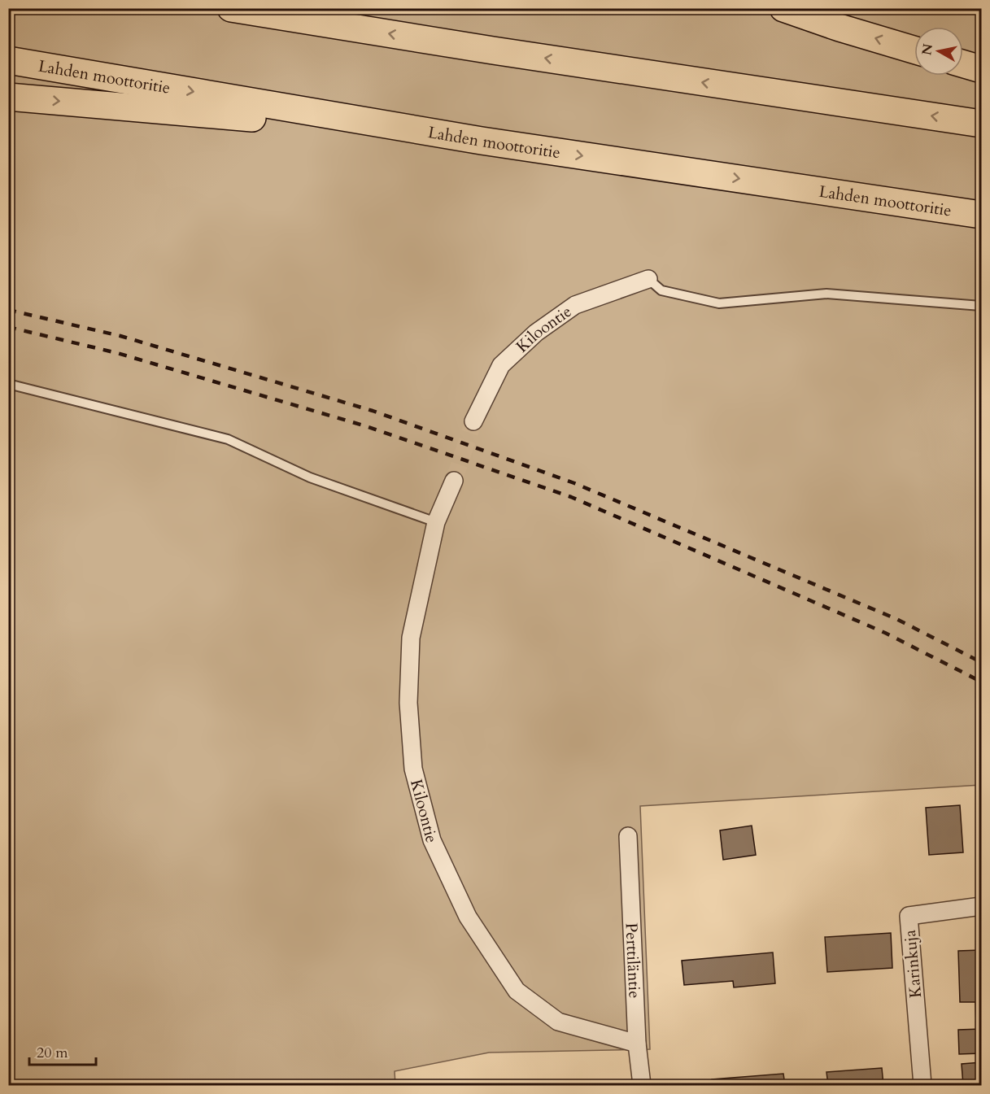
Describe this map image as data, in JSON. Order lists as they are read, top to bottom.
{
  "streets": {
    "highway": ["Lahden moottoritie"],
    "street": ["Kiloontie", "Perttiläntie", "Karinkuja"]
  },
  "crossings": [
    ["Kiloontie", "Perttiläntie"]
  ],
  "scale_bar": "20 m",
  "north": "left"
}
